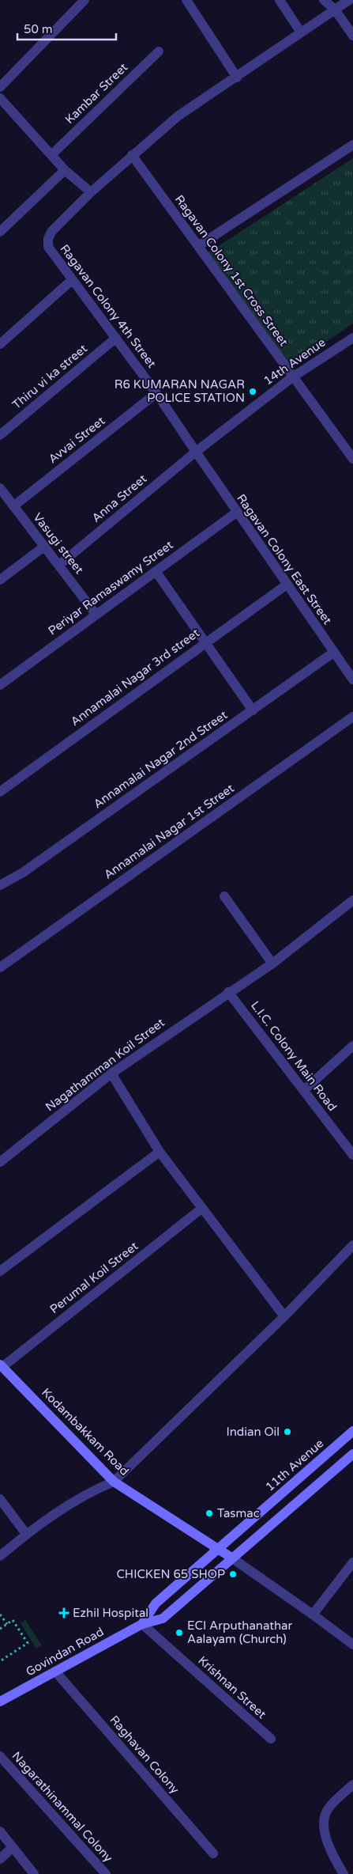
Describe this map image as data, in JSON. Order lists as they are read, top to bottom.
{
  "streets": {
    "main road": ["Kodambakkam Road", "11th Avenue", "Govindan Road"],
    "street": [
      "Kambar Street",
      "Ragavan Colony 1st Cross Street",
      "Ragavan Colony 4th Street",
      "14th Avenue",
      "Thiru vi ka street",
      "Avvai Street",
      "Anna Street",
      "Vasugi street",
      "Ragavan Colony East Street",
      "Periyar Ramaswamy Street",
      "Annamalai Nagar 3rd street",
      "Annamalai Nagar 2nd Street",
      "Annamalai Nagar 1st Street",
      "L.I.C. Colony Main Road",
      "Nagathamman Koil Street",
      "Perumal Koil Street",
      "Krishnan Street",
      "Raghavan Colony",
      "Nagarathinammal Colony"
    ]
  },
  "crossings": [
    ["Ragavan Colony 1st Cross Street", "Ragavan Colony 4th Street"],
    ["Ragavan Colony 1st Cross Street", "14th Avenue"],
    ["Ragavan Colony 4th Street", "14th Avenue"],
    ["Ragavan Colony 4th Street", "Thiru vi ka street"],
    ["Ragavan Colony 4th Street", "Avvai Street"],
    ["Ragavan Colony 4th Street", "Anna Street"],
    ["Ragavan Colony 4th Street", "Ragavan Colony East Street"],
    ["14th Avenue", "Anna Street"],
    ["14th Avenue", "Ragavan Colony East Street"],
    ["Avvai Street", "Vasugi street"],
    ["Anna Street", "Vasugi street"],
    ["Anna Street", "Ragavan Colony East Street"],
    ["Vasugi street", "Periyar Ramaswamy Street"],
    ["Ragavan Colony East Street", "Periyar Ramaswamy Street"],
    ["Ragavan Colony East Street", "Annamalai Nagar 3rd street"],
    ["Ragavan Colony East Street", "Annamalai Nagar 2nd Street"],
    ["L.I.C. Colony Main Road", "Nagathamman Koil Street"],
    ["Perumal Koil Street", "Kodambakkam Road"],
    ["Kodambakkam Road", "11th Avenue"],
    ["11th Avenue", "Govindan Road"],
    ["11th Avenue", "Krishnan Street"],
    ["Govindan Road", "Krishnan Street"],
    ["Govindan Road", "Raghavan Colony"]
  ],
  "places": {
    "other": [
      "R6 KUMARAN NAGAR POLICE STATION",
      "Indian Oil",
      "Tasmac",
      "CHICKEN 65 SHOP",
      "ECI Arputhanathar Aalayam (Church)"
    ],
    "health": ["Ezhil Hospital"]
  },
  "scale_bar": "50 m"
}
